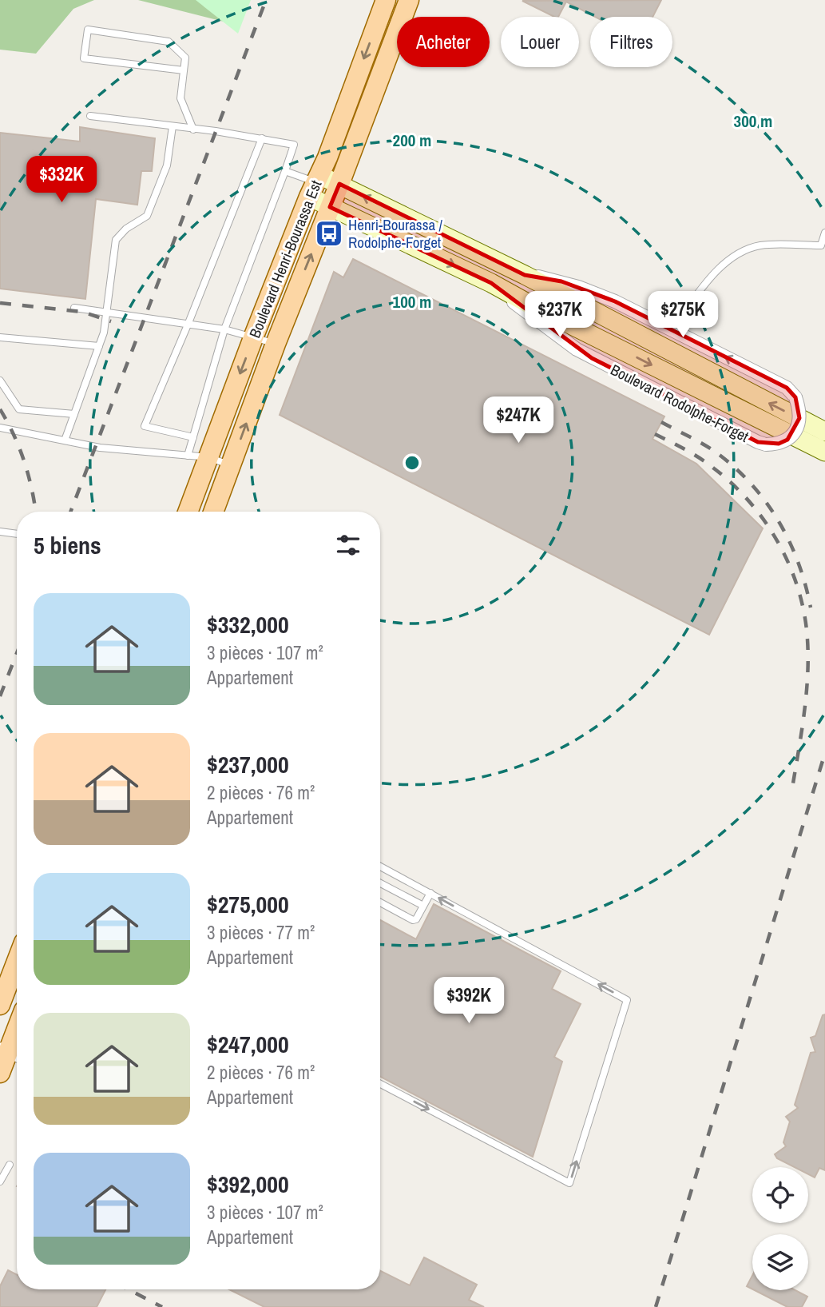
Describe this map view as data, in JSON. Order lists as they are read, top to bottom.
{
  "streets": {
    "main road": ["Boulevard Henri-Bourassa Est"],
    "street": ["Boulevard Rodolphe-Forget"]
  },
  "crossings": [
    ["Boulevard Henri-Bourassa Est", "Boulevard Rodolphe-Forget"]
  ],
  "places": {
    "bus stop": ["Henri-Bourassa / Rodolphe-Forget"]
  },
  "page": {
    "chip": ["Acheter", "Louer", "Filtres"],
    "price": [
      "$332K",
      "$237K",
      "$275K",
      "$247K",
      "$392K"
    ],
    "heading": "5 biens",
    "list": [
      {
        "name": "$332,000",
        "note": "3 pièces · 107 m² · Appartement"
      },
      {
        "name": "$237,000",
        "note": "2 pièces · 76 m² · Appartement"
      },
      {
        "name": "$275,000",
        "note": "3 pièces · 77 m² · Appartement"
      },
      {
        "name": "$247,000",
        "note": "2 pièces · 76 m² · Appartement"
      },
      {
        "name": "$392,000",
        "note": "3 pièces · 107 m² · Appartement"
      }
    ]
  },
  "rings": ["300 m", "200 m", "100 m"]
}
